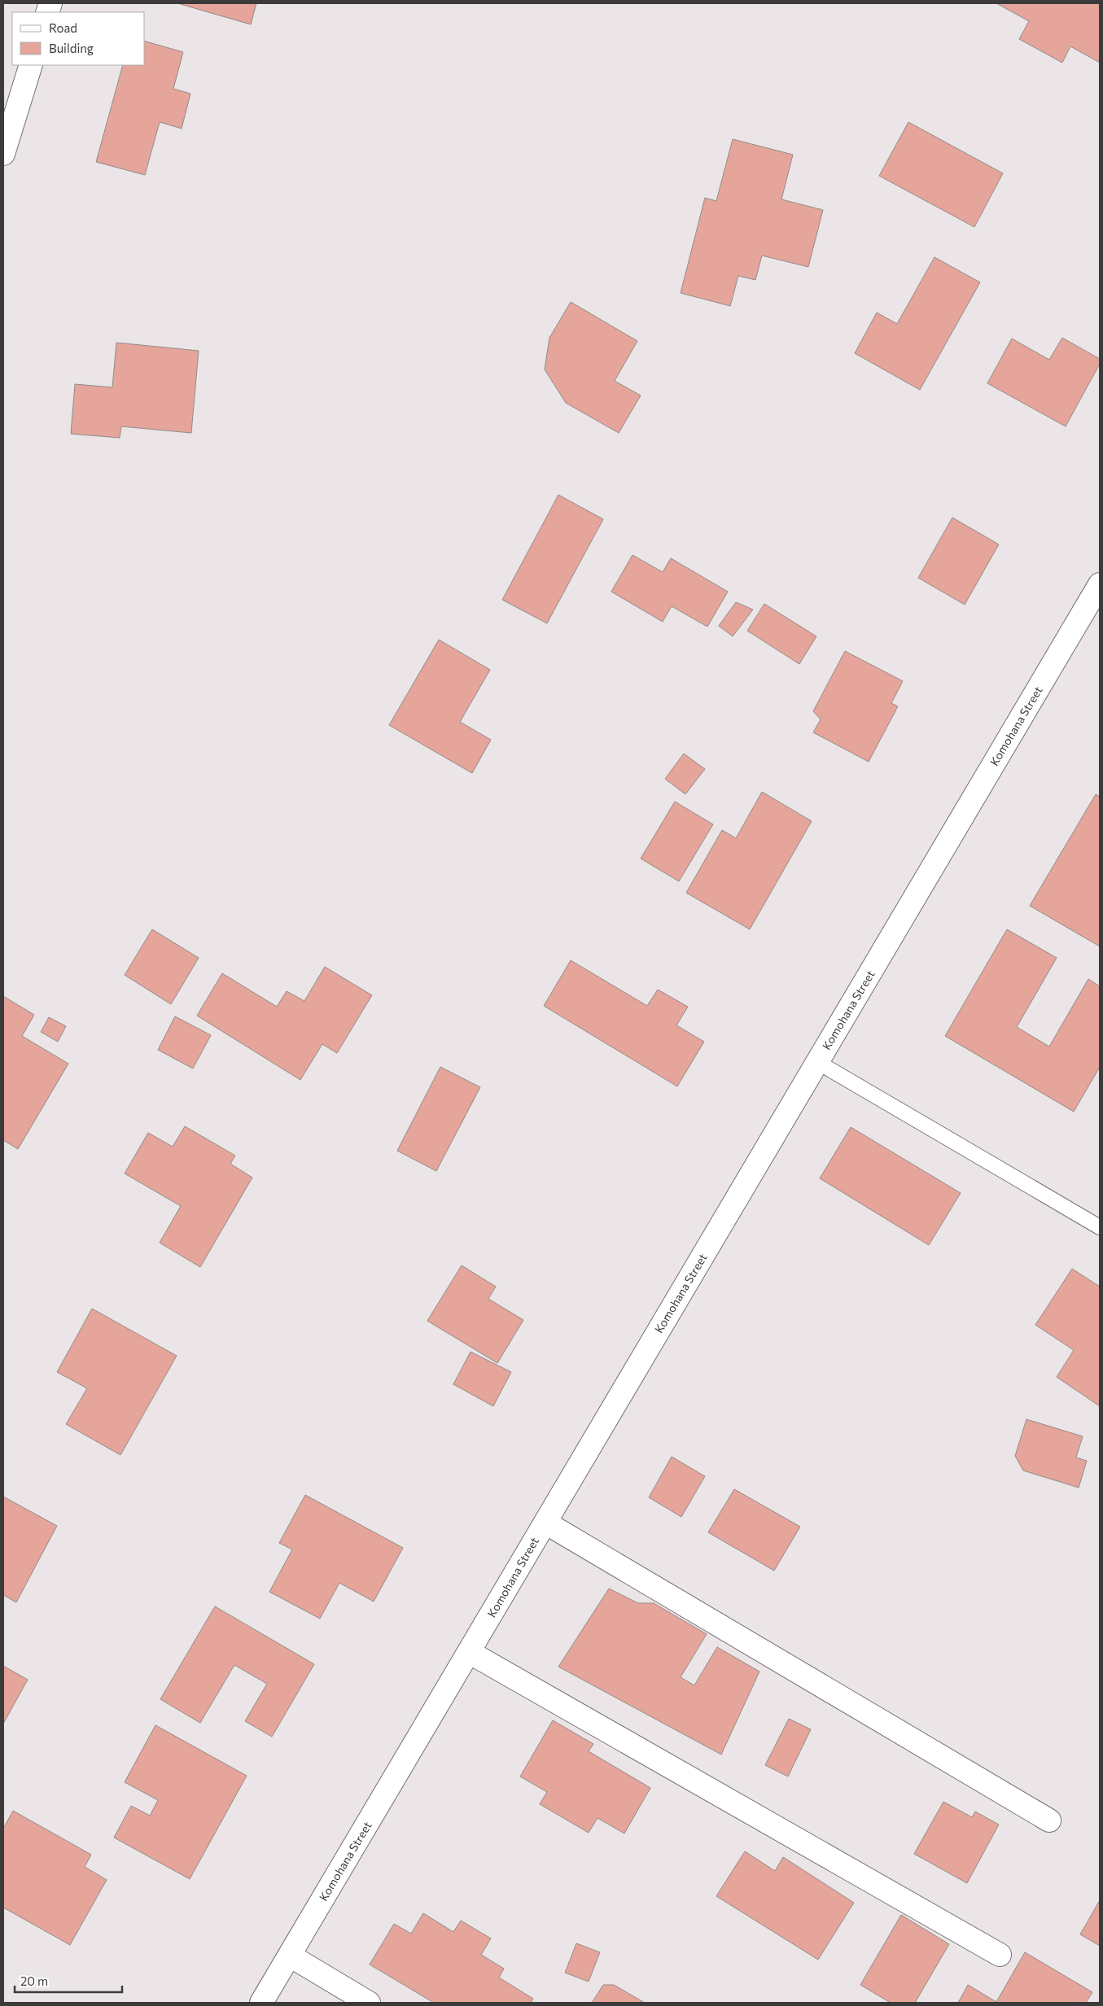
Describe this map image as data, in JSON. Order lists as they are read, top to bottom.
{
  "streets": {
    "street": ["Komohana Street"]
  },
  "legend": ["Road", "Building"],
  "scale_bar": "20 m"
}
